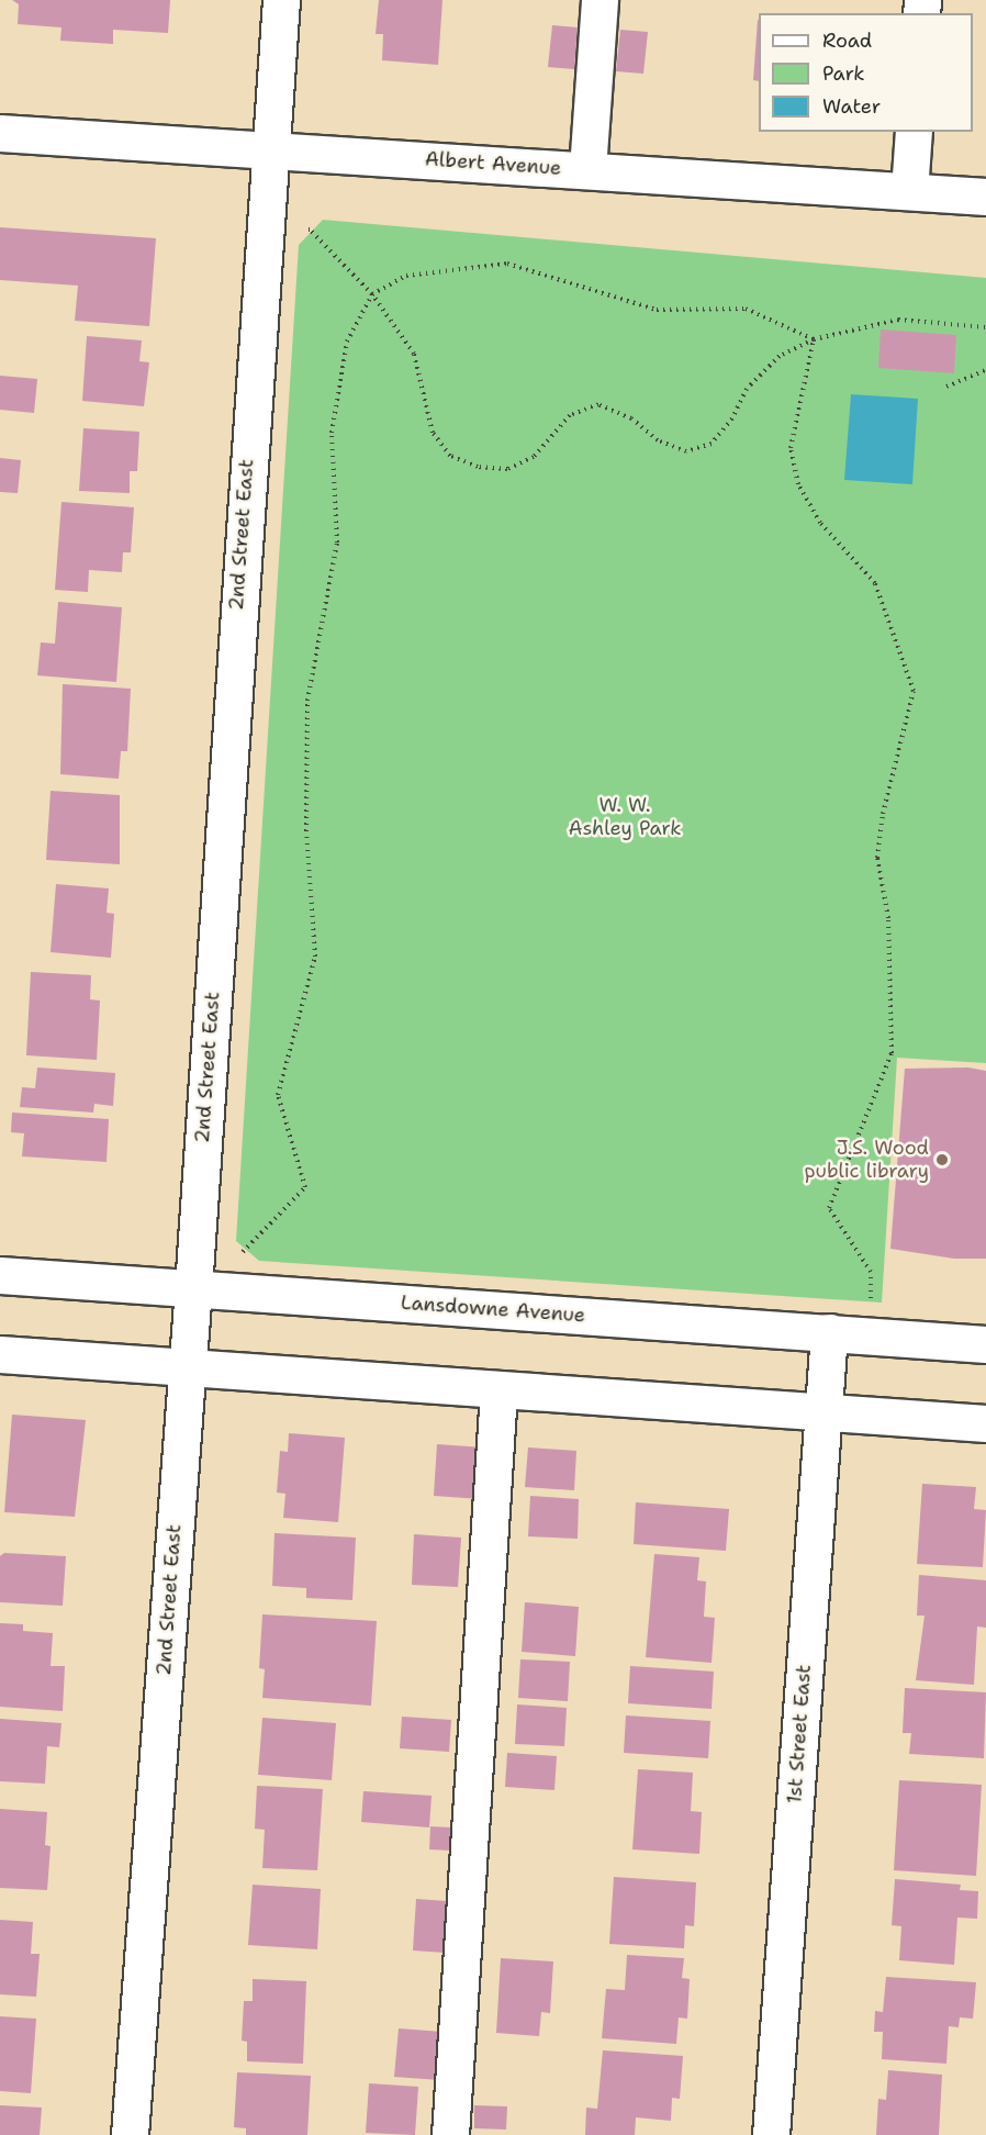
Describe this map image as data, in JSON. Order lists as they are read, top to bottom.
{
  "streets": {
    "street": [
      "Albert Avenue",
      "2nd Street East",
      "Lansdowne Avenue",
      "1st Street East"
    ]
  },
  "crossings": [
    ["Albert Avenue", "2nd Street East"],
    ["2nd Street East", "Lansdowne Avenue"],
    ["Lansdowne Avenue", "1st Street East"]
  ],
  "parks": ["W. W. Ashley Park"],
  "places": ["J.S. Wood public library"],
  "legend": ["Road", "Park", "Water"]
}
